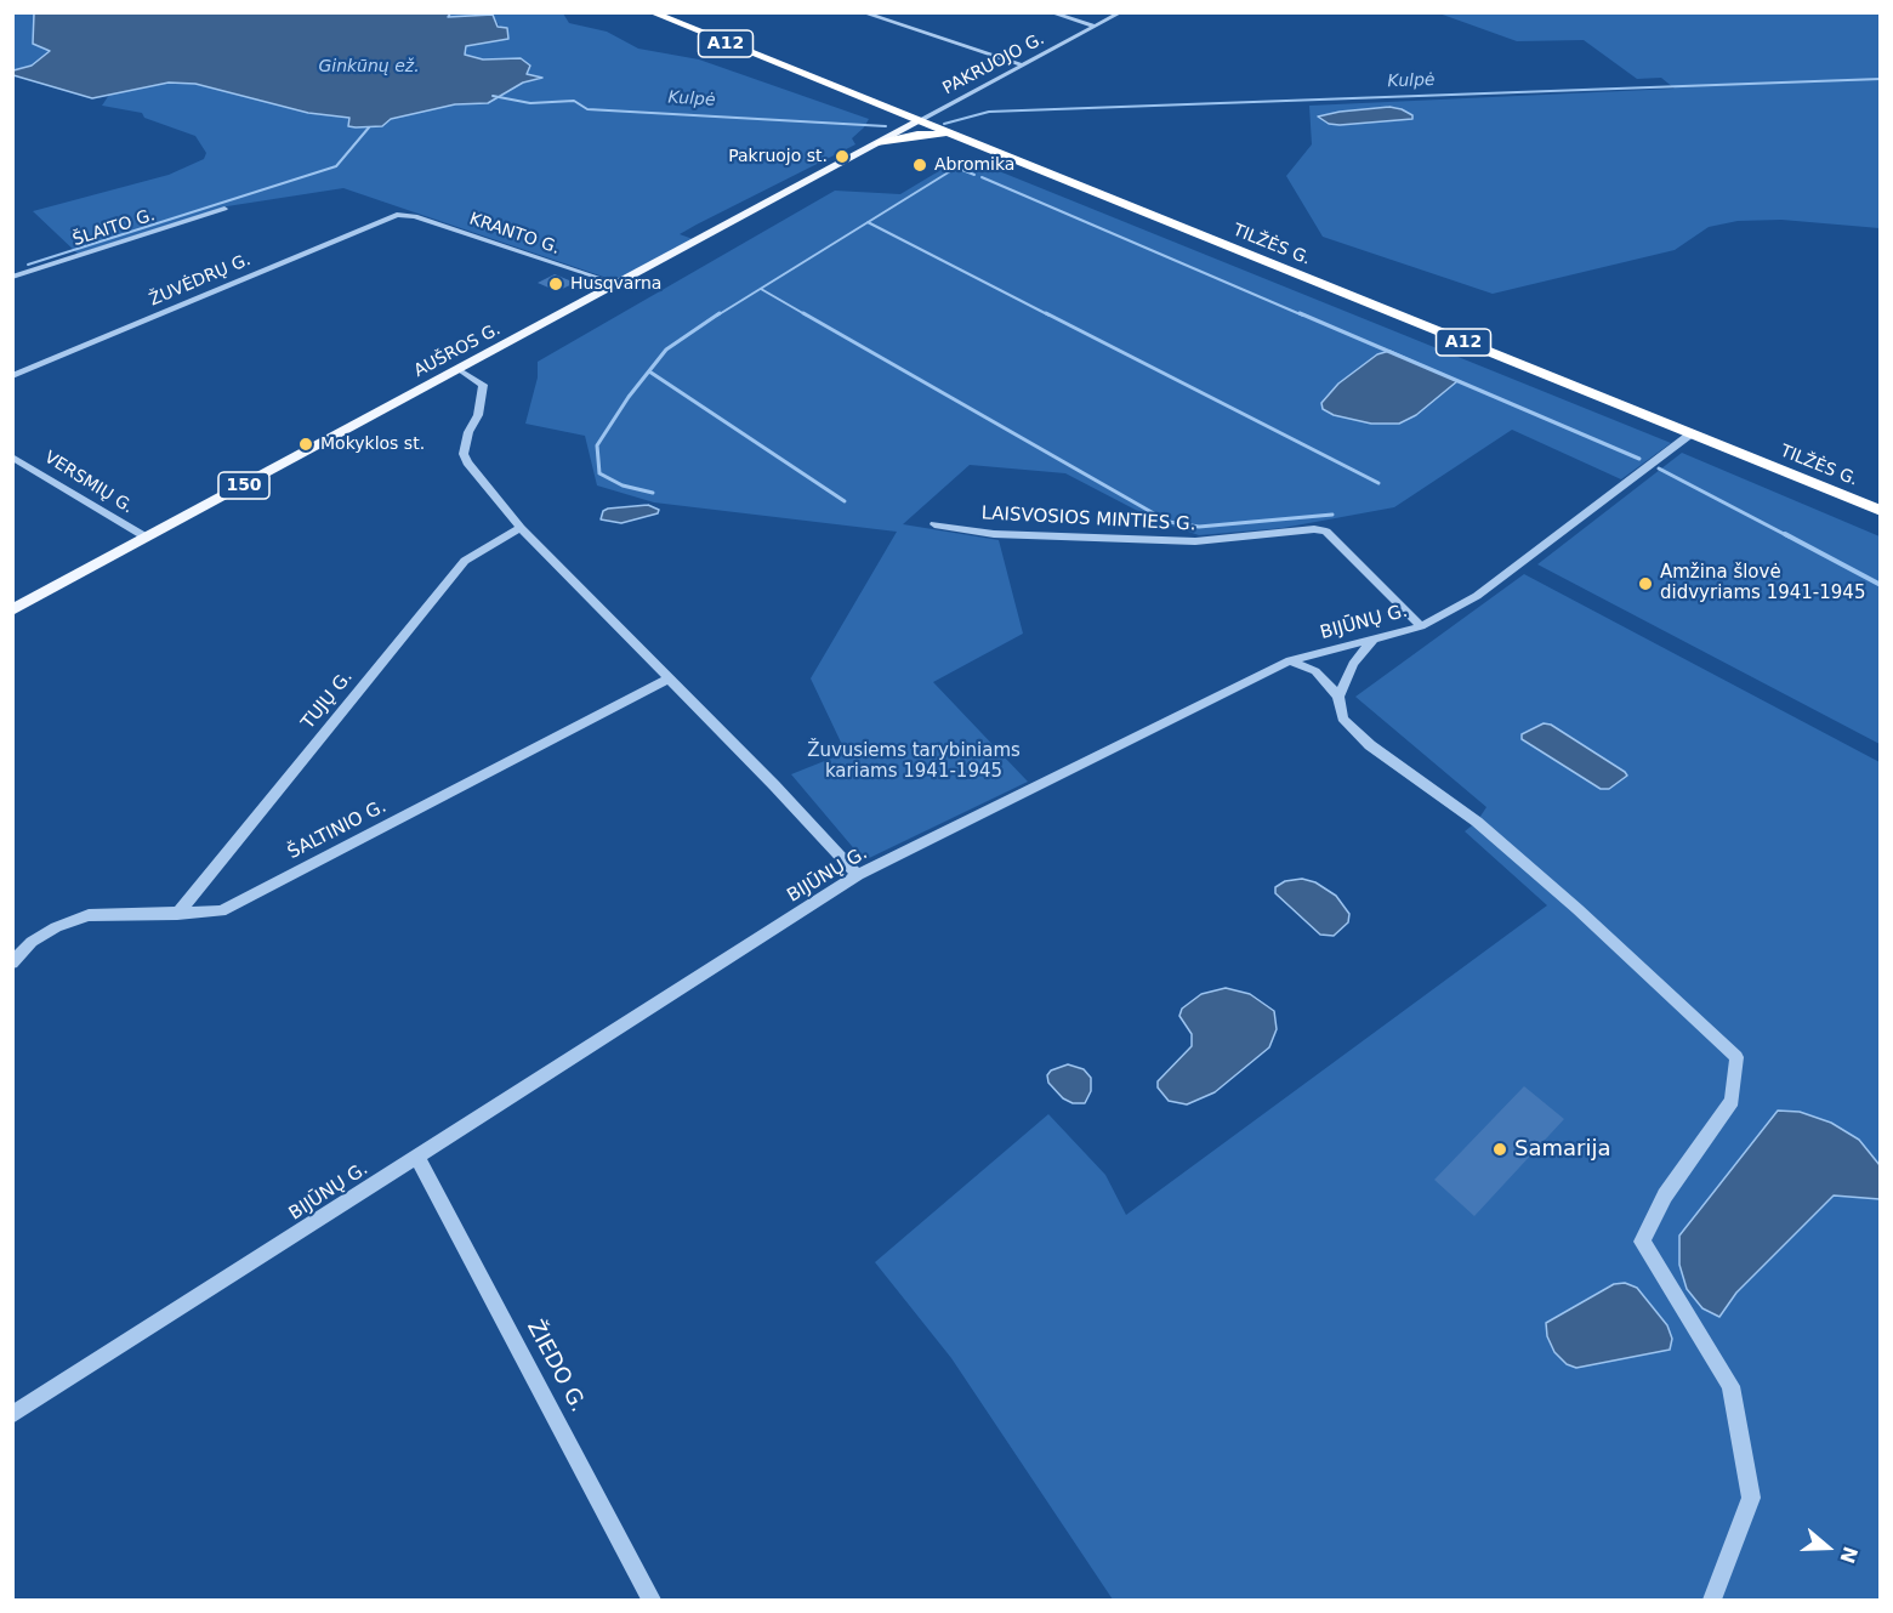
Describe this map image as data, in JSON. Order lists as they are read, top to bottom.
{
  "streets": {
    "highway": ["A12", "TILŽĖS G."],
    "main road": ["AUŠROS G.", "150"],
    "street": [
      "PAKRUOJO G.",
      "ŠLAITO G.",
      "KRANTO G.",
      "ŽUVĖDRŲ G.",
      "VERSMIŲ G.",
      "LAISVOSIOS MINTIES G.",
      "BIJŪNŲ G.",
      "TUJŲ G.",
      "ŠALTINIO G.",
      "ŽIEDO G."
    ]
  },
  "crossings": [
    ["PAKRUOJO G.", "TILŽĖS G."],
    ["PAKRUOJO G.", "AUŠROS G."],
    ["KRANTO G.", "ŽUVĖDRŲ G."],
    ["KRANTO G.", "AUŠROS G."],
    ["TILŽĖS G.", "AUŠROS G."],
    ["TILŽĖS G.", "BIJŪNŲ G."],
    ["AUŠROS G.", "VERSMIŲ G."],
    ["LAISVOSIOS MINTIES G.", "BIJŪNŲ G."],
    ["BIJŪNŲ G.", "ŽIEDO G."],
    ["TUJŲ G.", "ŠALTINIO G."]
  ],
  "water": ["Ginkūnų ež.", "Kulpė"],
  "parks": ["Žuvusiems tarybiniams kariams 1941-1945"],
  "places": [
    "Pakruojo st.",
    "Abromika",
    "Husqvarna",
    "Mokyklos st.",
    "Amžina šlovė didvyriams 1941-1945",
    "Samarija"
  ],
  "north": "right"
}
